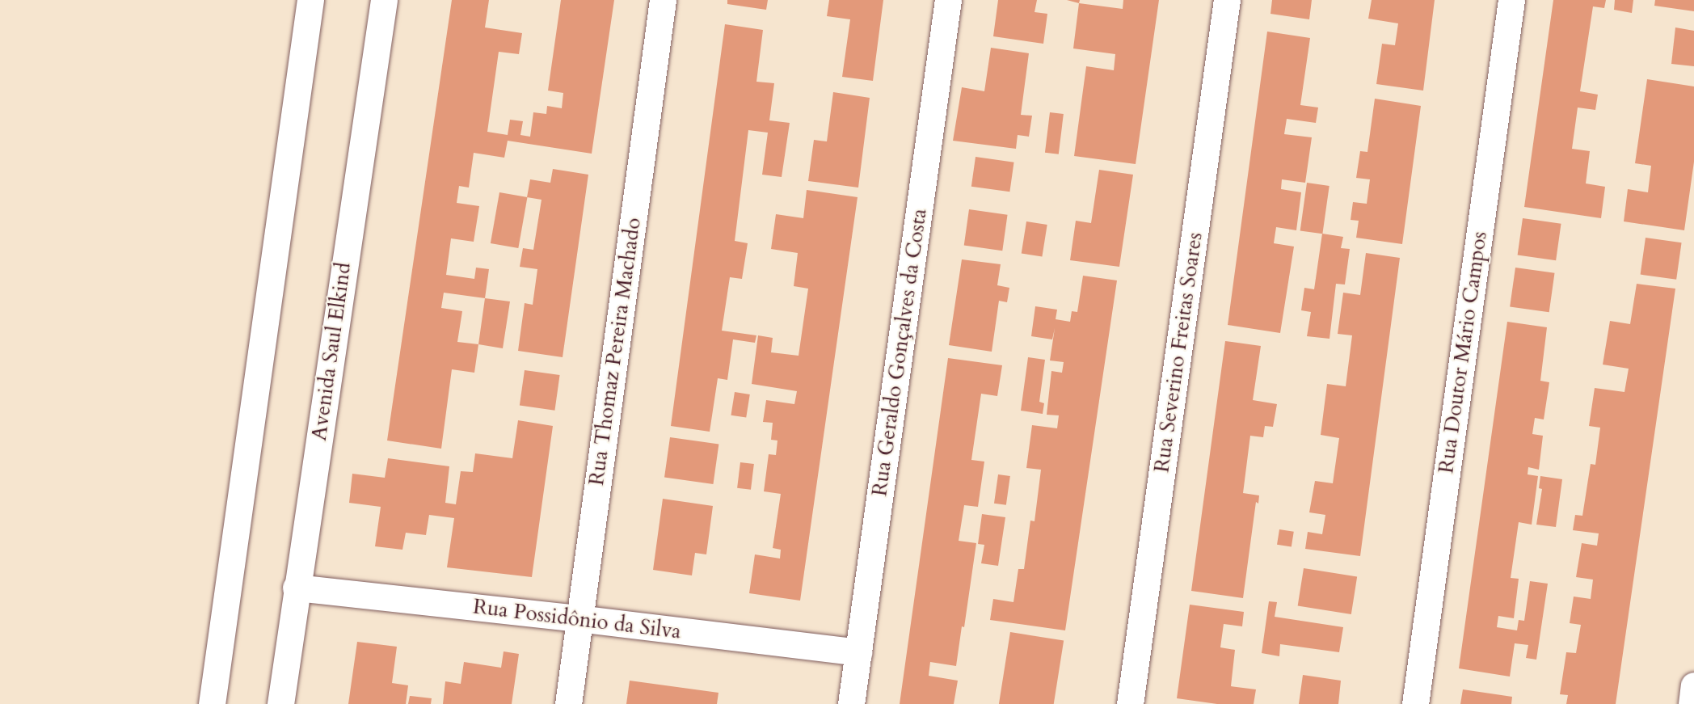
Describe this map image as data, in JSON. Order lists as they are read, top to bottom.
{
  "streets": {
    "street": [
      "Avenida Saul Elkind",
      "Rua Thomaz Pereira Machado",
      "Rua Geraldo Gonçalves da Costa",
      "Rua Severino Freitas Soares",
      "Rua Doutor Mário Campos",
      "Rua Possidônio da Silva"
    ]
  },
  "crossings": [
    ["Avenida Saul Elkind", "Rua Possidônio da Silva"],
    ["Rua Thomaz Pereira Machado", "Rua Possidônio da Silva"],
    ["Rua Geraldo Gonçalves da Costa", "Rua Possidônio da Silva"]
  ]
}
